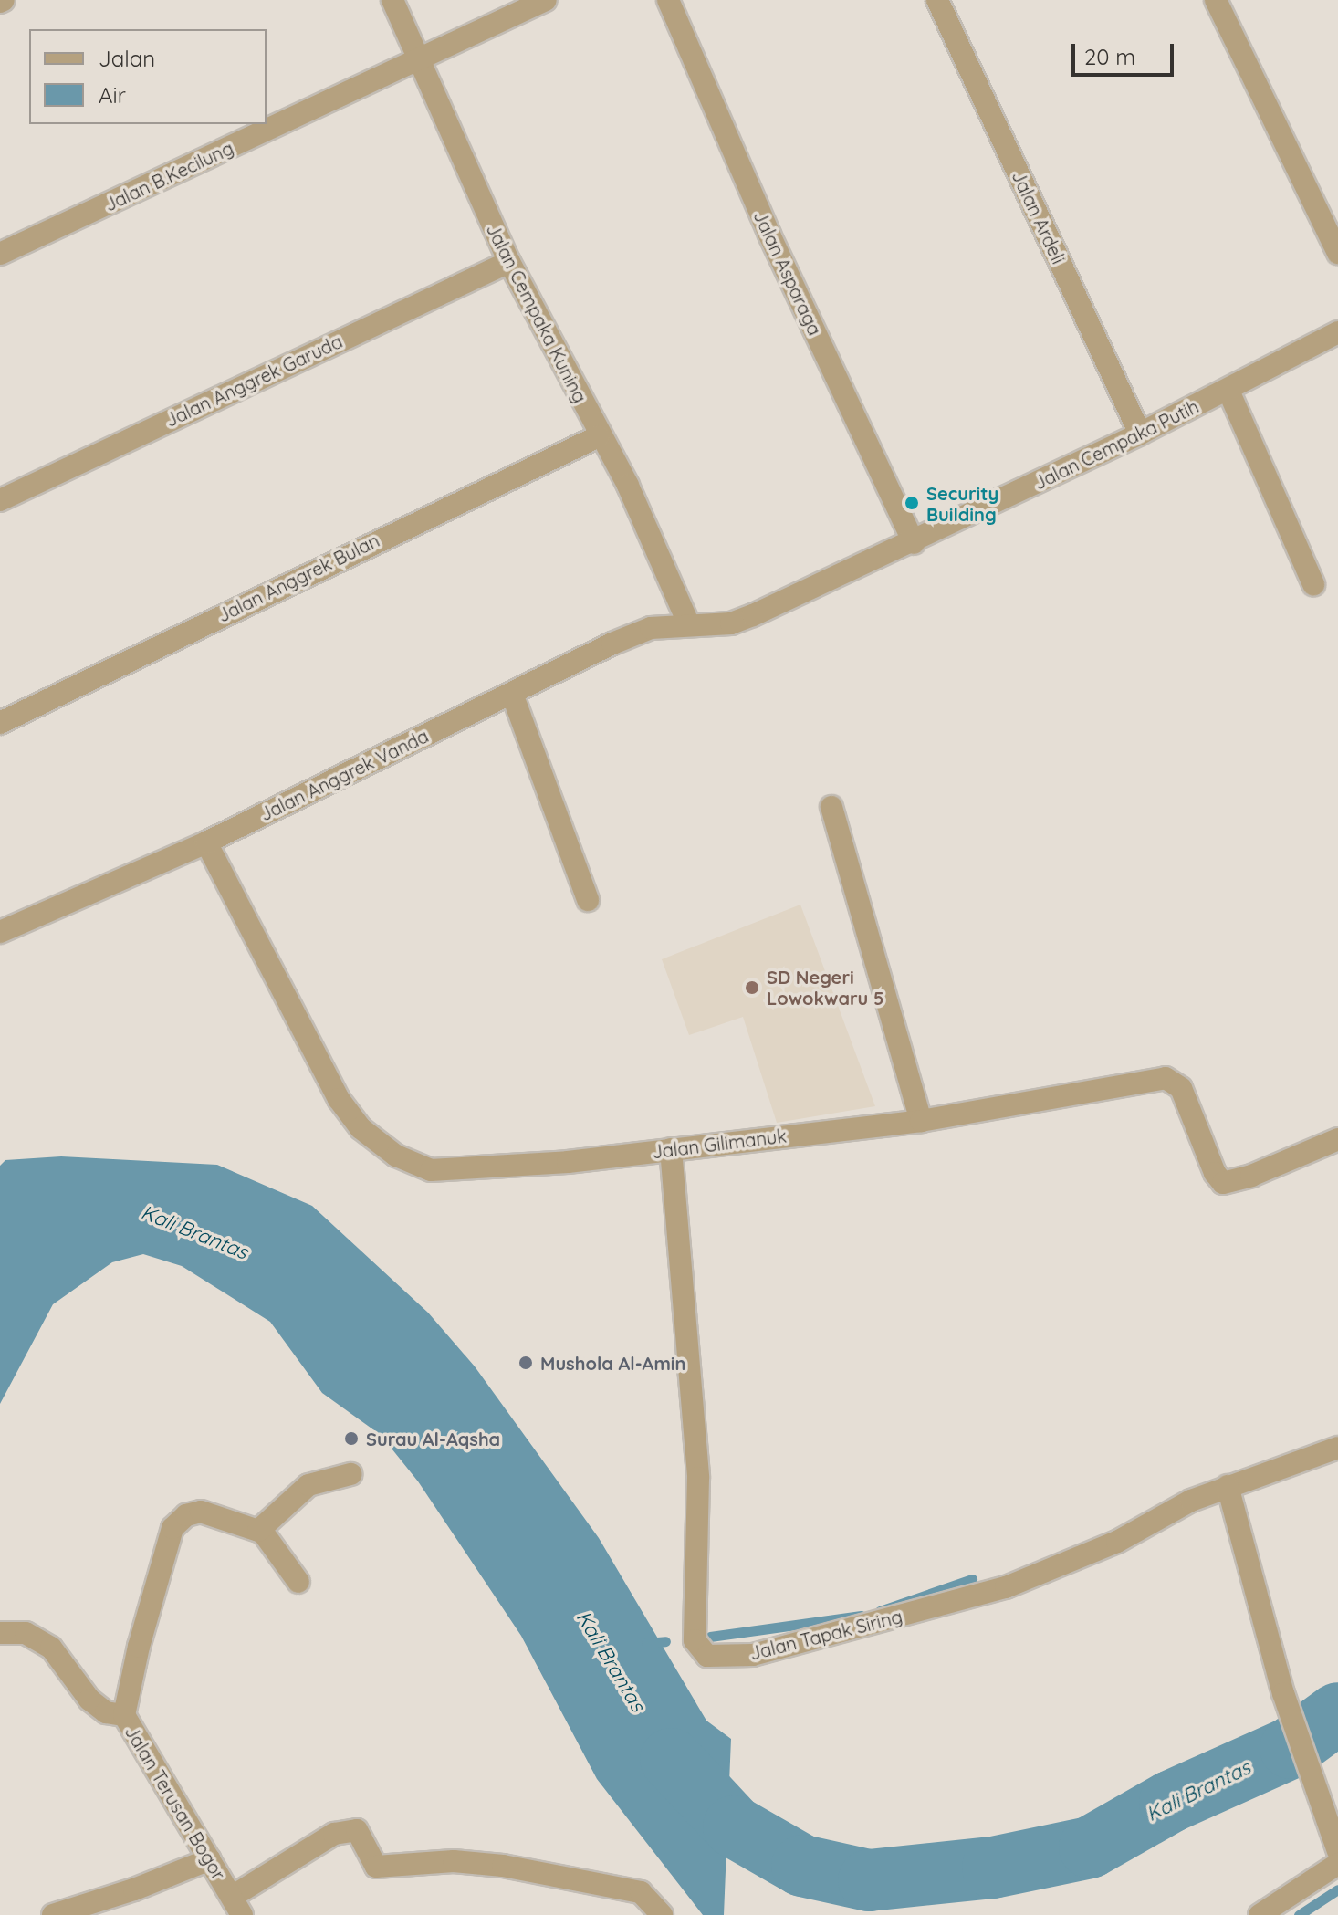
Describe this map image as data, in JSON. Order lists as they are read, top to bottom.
{
  "streets": {
    "street": [
      "Jalan B.Kecilung",
      "Jalan Ardeli",
      "Jalan Asparaga",
      "Jalan Cempaka Kuning",
      "Jalan Anggrek Garuda",
      "Jalan Cempaka Putih",
      "Jalan Anggrek Bulan",
      "Jalan Anggrek Vanda",
      "Jalan Gilimanuk",
      "Jalan Tapak Siring",
      "Jalan Terusan Bogor"
    ]
  },
  "crossings": [
    ["Jalan B.Kecilung", "Jalan Cempaka Kuning"],
    ["Jalan Ardeli", "Jalan Cempaka Putih"],
    ["Jalan Asparaga", "Jalan Cempaka Putih"],
    ["Jalan Cempaka Kuning", "Jalan Anggrek Garuda"],
    ["Jalan Cempaka Kuning", "Jalan Cempaka Putih"],
    ["Jalan Cempaka Kuning", "Jalan Anggrek Bulan"],
    ["Jalan Cempaka Kuning", "Jalan Anggrek Vanda"],
    ["Jalan Cempaka Putih", "Jalan Anggrek Vanda"],
    ["Jalan Anggrek Vanda", "Jalan Gilimanuk"],
    ["Jalan Gilimanuk", "Jalan Tapak Siring"]
  ],
  "water": ["Kali Brantas"],
  "places": [
    "Security Building",
    "SD Negeri Lowokwaru 5",
    "Mushola Al-Amin",
    "Surau Al-Aqsha"
  ],
  "legend": ["Jalan", "Air"],
  "scale_bar": "20 m"
}
